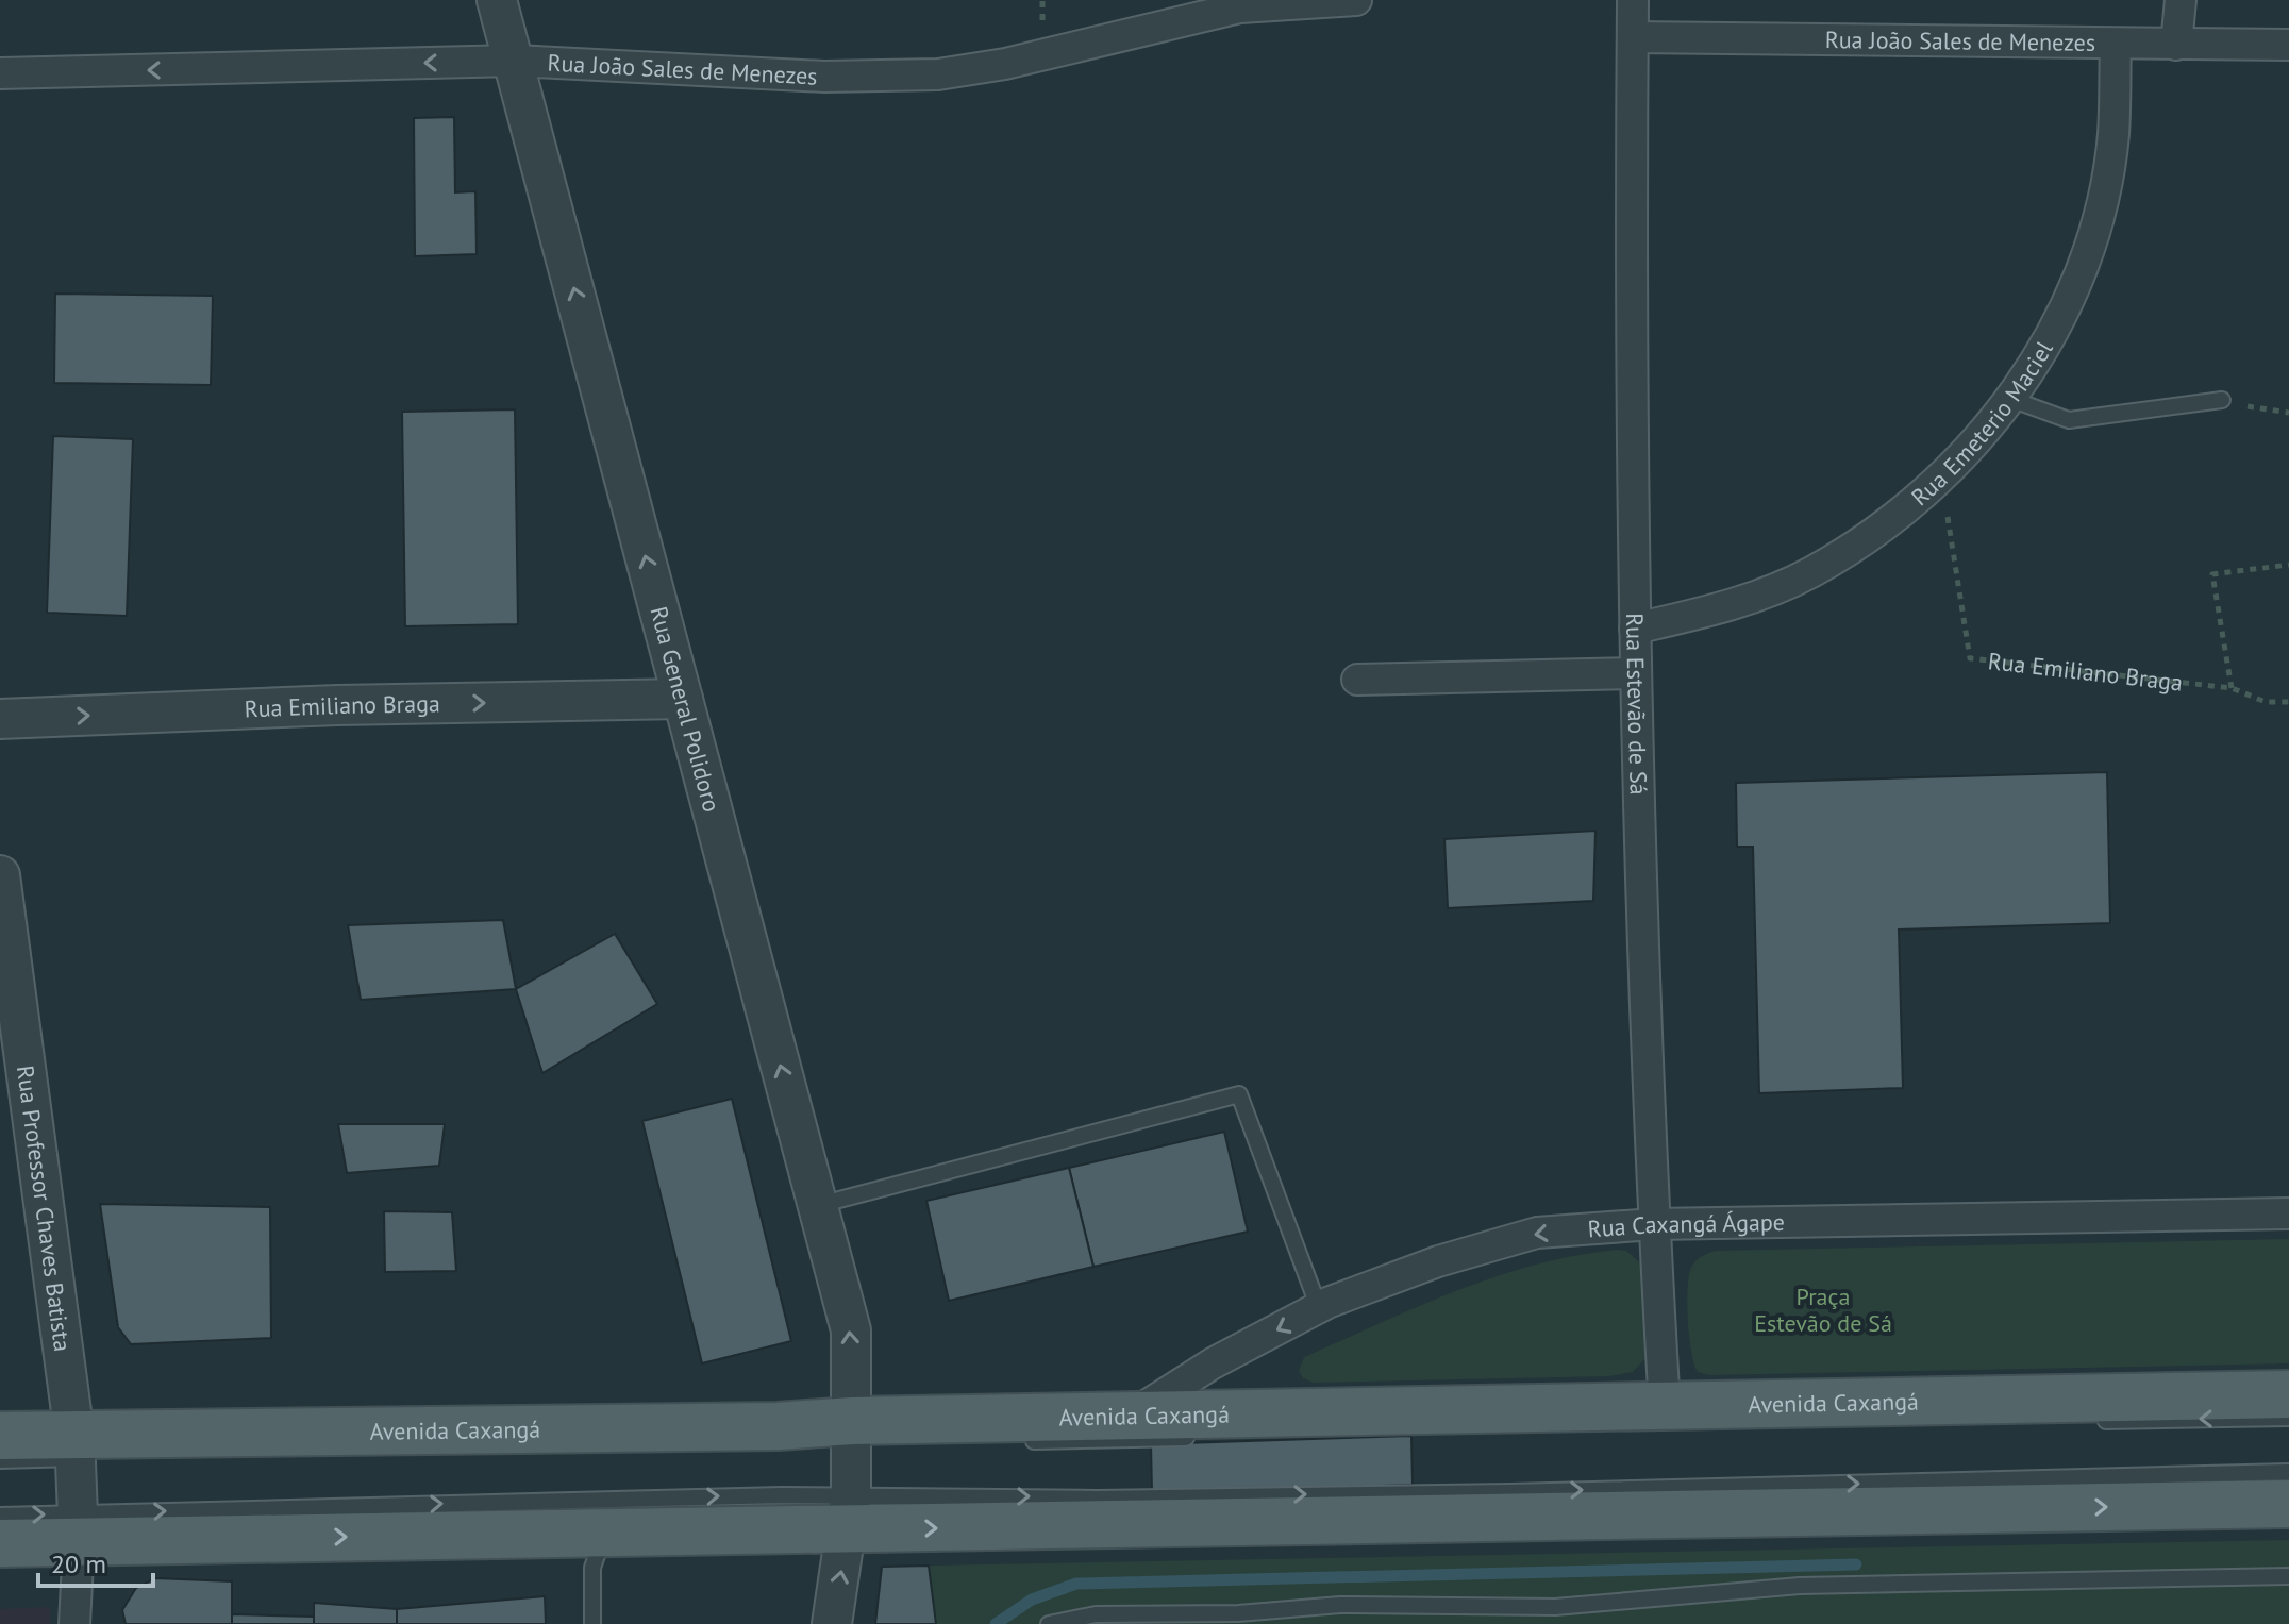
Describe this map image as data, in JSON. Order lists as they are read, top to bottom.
{
  "streets": {
    "main road": ["Avenida Caxangá"],
    "street": [
      "Rua João Sales de Menezes",
      "Rua Emeterio Maciel",
      "Rua Emiliano Braga",
      "Rua Estevão de Sá",
      "Rua General Polidoro",
      "Rua Professor Chaves Batista",
      "Rua Caxangá Ágape"
    ]
  },
  "crossings": [
    ["Rua João Sales de Menezes", "Rua Emeterio Maciel"],
    ["Rua João Sales de Menezes", "Rua Estevão de Sá"],
    ["Rua João Sales de Menezes", "Rua General Polidoro"],
    ["Rua Emeterio Maciel", "Rua Emiliano Braga"],
    ["Rua Emeterio Maciel", "Rua Estevão de Sá"],
    ["Rua Emiliano Braga", "Rua General Polidoro"],
    ["Rua Estevão de Sá", "Rua Caxangá Ágape"],
    ["Rua Estevão de Sá", "Avenida Caxangá"],
    ["Rua General Polidoro", "Avenida Caxangá"],
    ["Rua Professor Chaves Batista", "Avenida Caxangá"],
    ["Rua Caxangá Ágape", "Avenida Caxangá"]
  ],
  "one_way": ["Rua Emiliano Braga", "Rua General Polidoro", "Rua Caxangá Ágape"],
  "parks": ["Praça Estevão de Sá"],
  "scale_bar": "20 m"
}
